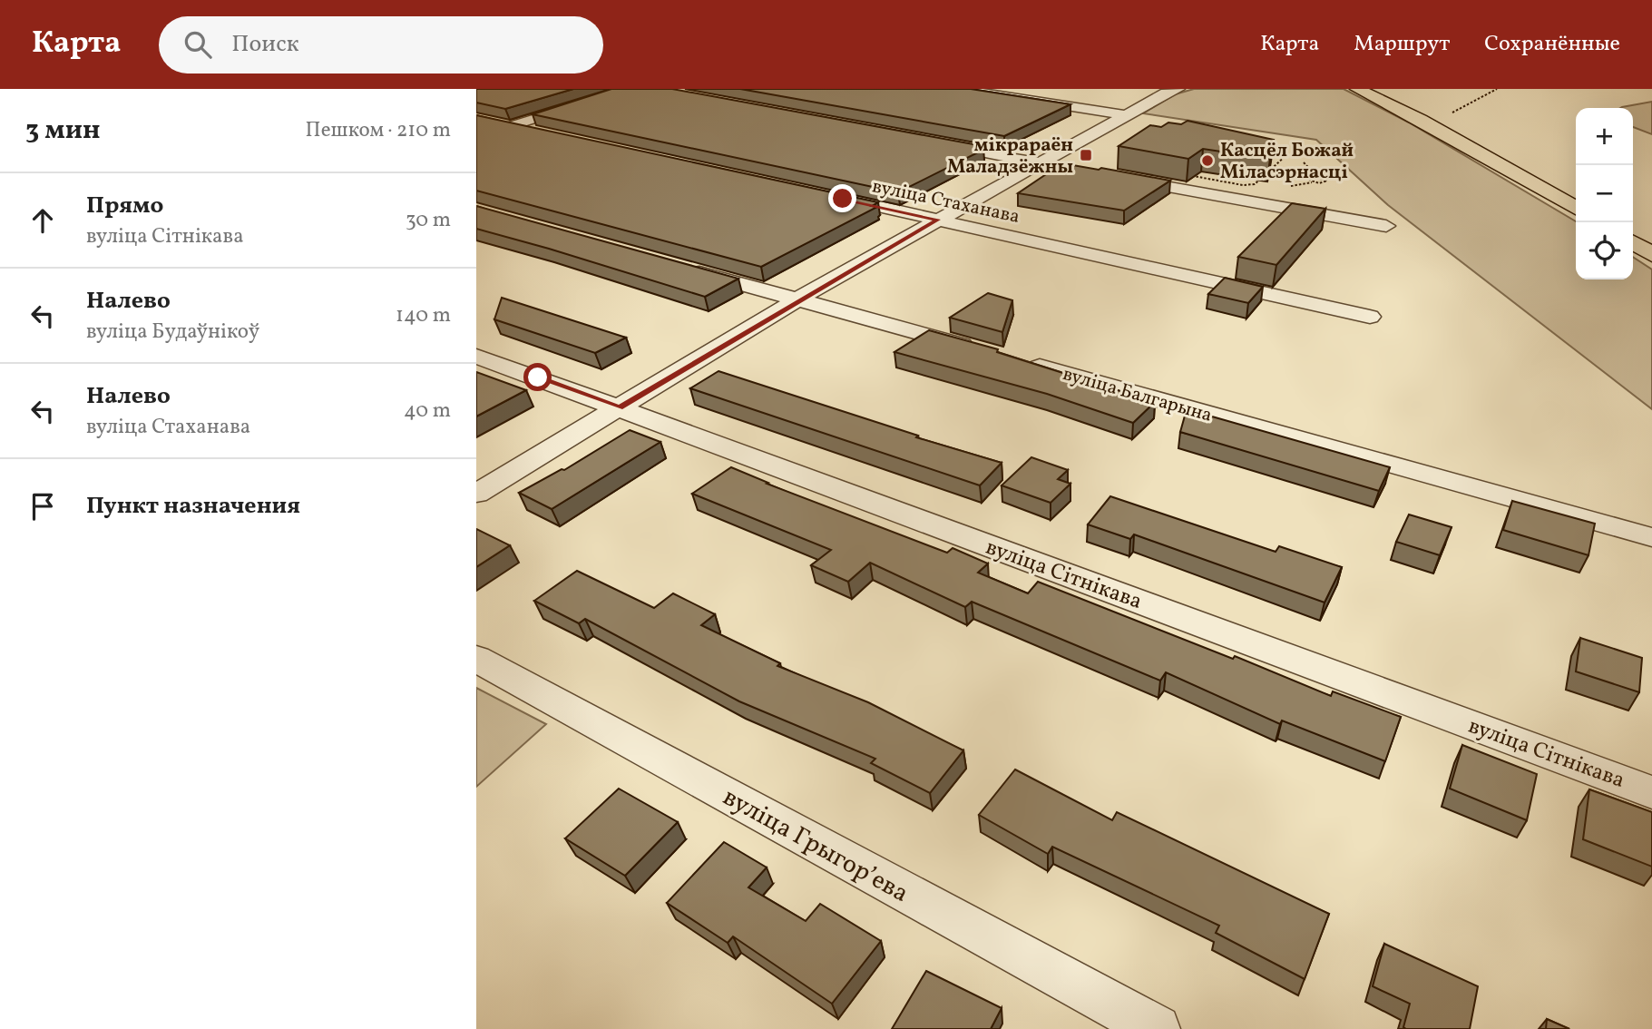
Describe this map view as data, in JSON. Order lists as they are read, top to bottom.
{
  "streets": {
    "street": [
      "вуліца Стаханава",
      "вуліца Балгарына",
      "вуліца Сітнікава",
      "вуліца Грыгорʼева"
    ]
  },
  "places": {
    "transit": ["мікрараён Маладзёжны"],
    "other": ["Касцёл Божай Міласэрнасці"]
  },
  "page": {
    "header": "Карта",
    "search": "Поиск",
    "nav": ["Карта", "Маршрут", "Сохранённые"],
    "heading": ["3 мин", "Пешком · 210 m"],
    "map_buttons": ["+", "−"],
    "list": [
      ["Прямо", "вуліца Сітнікава", "30 m"],
      ["Налево", "вуліца Будаўнікоў", "140 m"],
      ["Налево", "вуліца Стаханава", "40 m"],
      "Пункт назначения"
    ]
  }
}
